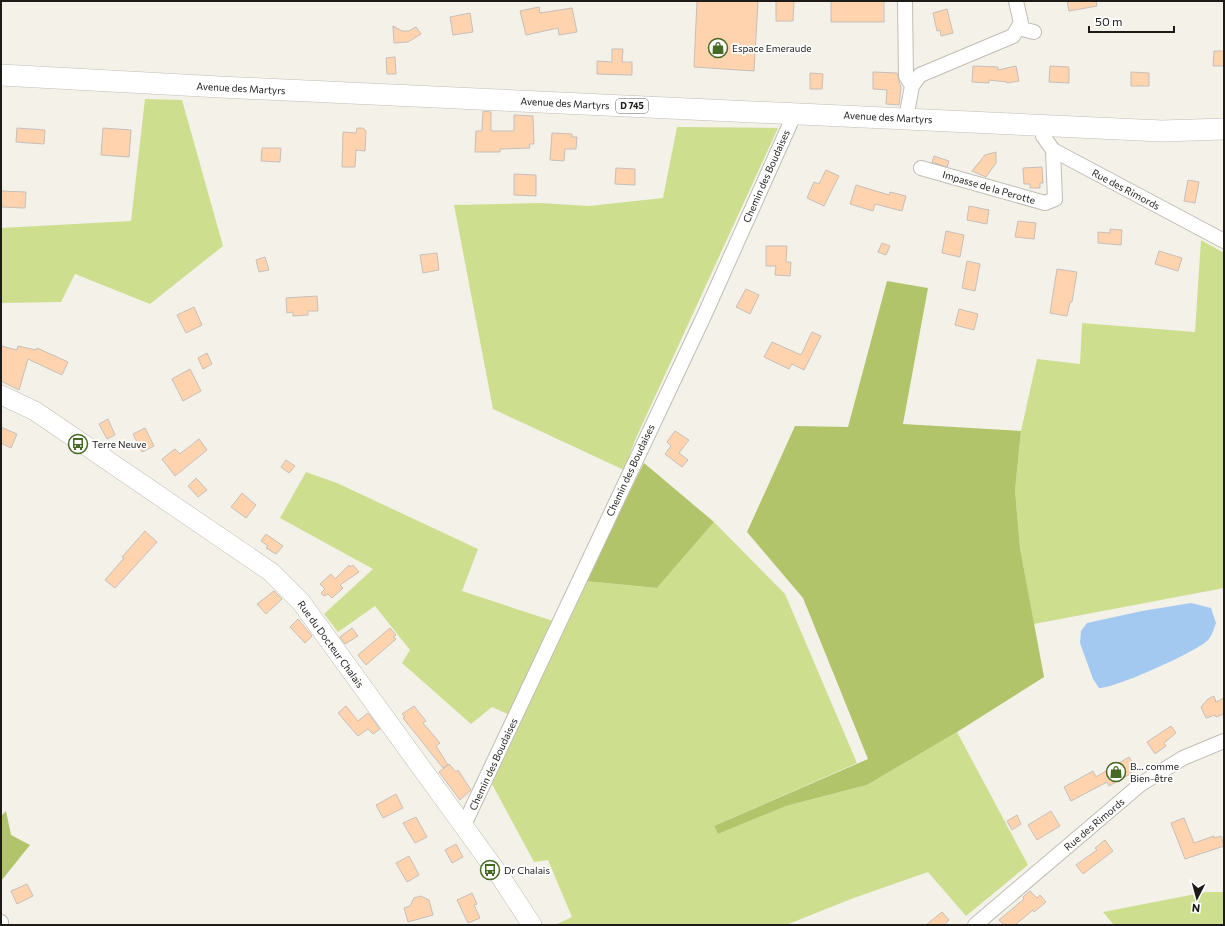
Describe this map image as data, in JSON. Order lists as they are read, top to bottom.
{
  "streets": {
    "main road": ["Avenue des Martyrs", "D 745", "Rue du Docteur Chalais"],
    "street": ["Chemin des Boudaises", "Impasse de la Perotte", "Rue des Rimords"]
  },
  "crossings": [
    ["Avenue des Martyrs", "Chemin des Boudaises"],
    ["Chemin des Boudaises", "Rue du Docteur Chalais"],
    ["Impasse de la Perotte", "Rue des Rimords"]
  ],
  "places": {
    "shop": ["Espace Emeraude", "B... comme Bien-être"],
    "bus stop": ["Terre Neuve", "Dr Chalais"]
  },
  "scale_bar": "50 m",
  "north": "bottom"
}
